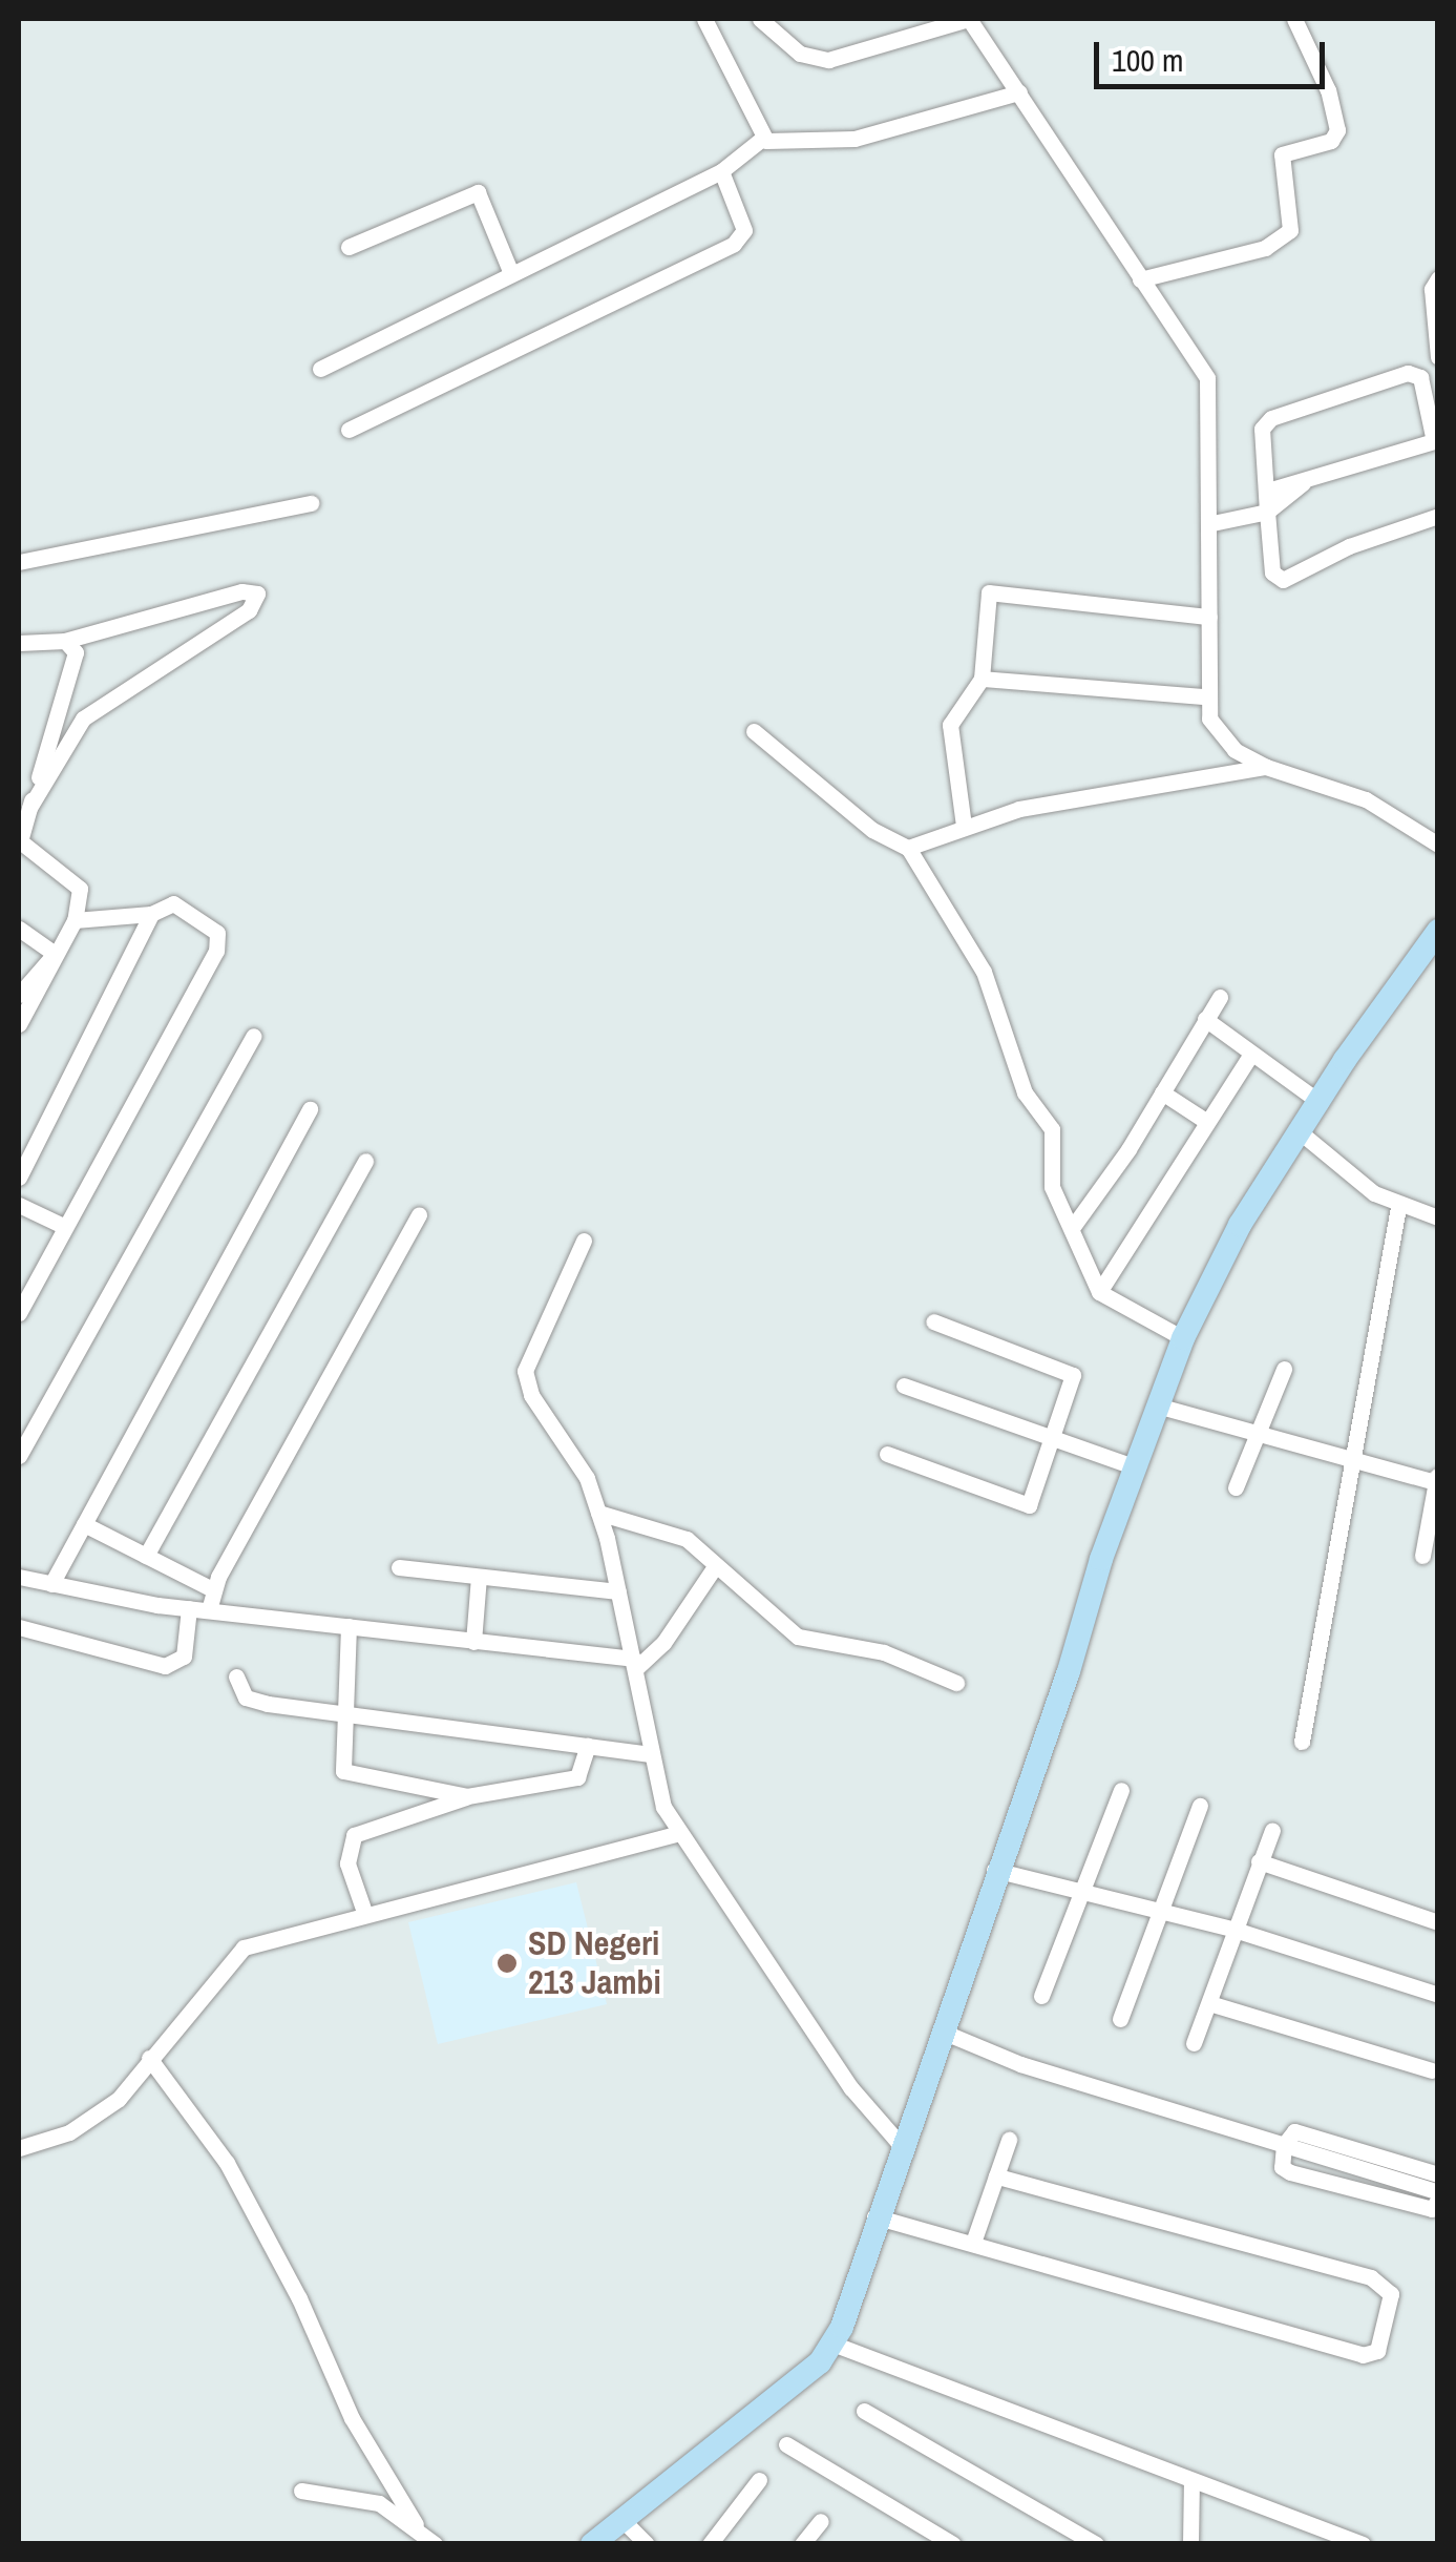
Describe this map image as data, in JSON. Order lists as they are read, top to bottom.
{
  "places": ["SD Negeri 213 Jambi"],
  "scale_bar": "100 m"
}
